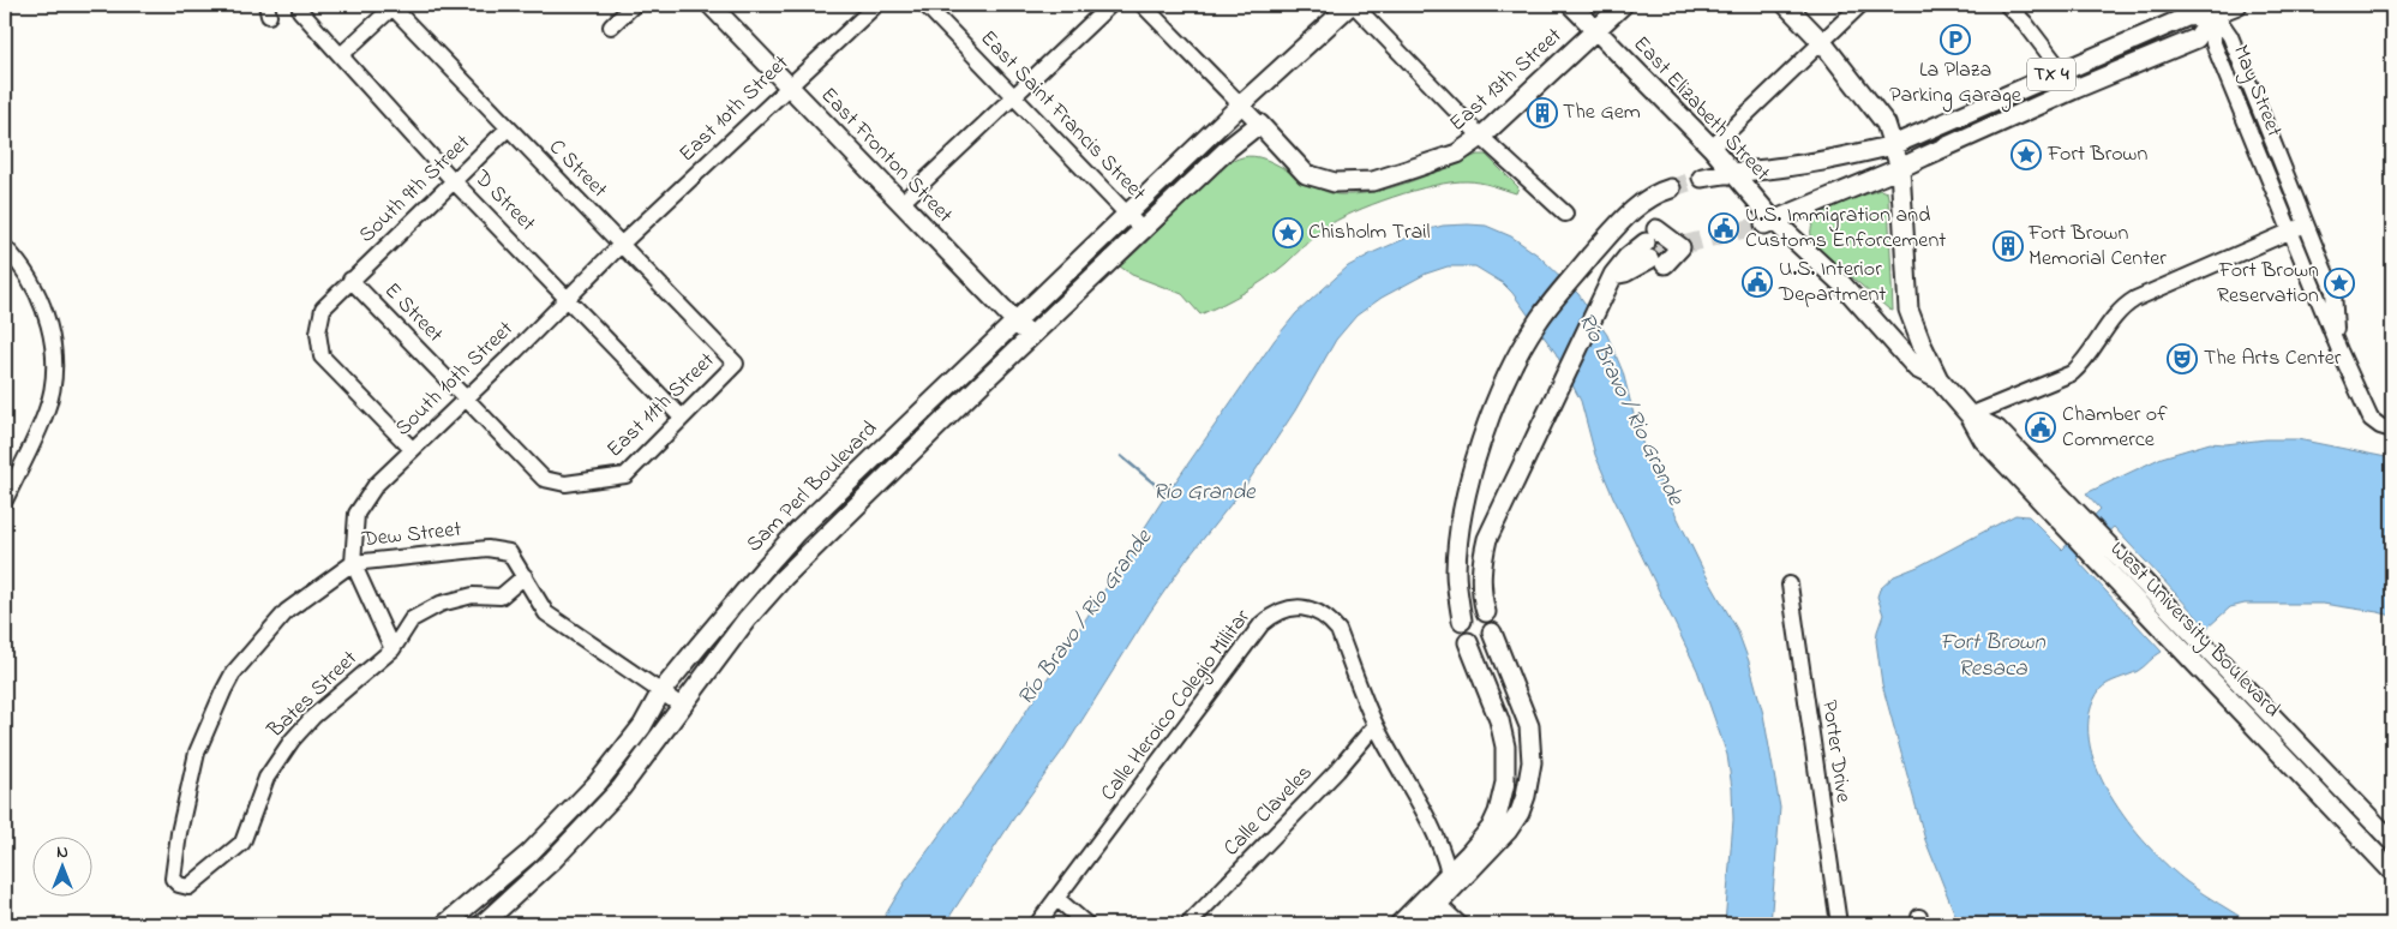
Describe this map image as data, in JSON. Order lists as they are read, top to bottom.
{
  "streets": {
    "main road": [
      "TX 4",
      "East 13th Street",
      "East Elizabeth Street",
      "East Fronton Street",
      "Sam Perl Boulevard",
      "West University Boulevard"
    ],
    "street": [
      "May Street",
      "East 10th Street",
      "East Saint Francis Street",
      "C Street",
      "South 9th Street",
      "D Street",
      "E Street",
      "South 10th Street",
      "East 11th Street",
      "Dew Street",
      "Bates Street",
      "Calle Heroico Colegio Militar",
      "Porter Drive",
      "Calle Claveles"
    ]
  },
  "crossings": [
    ["TX 4", "May Street"],
    ["TX 4", "East Elizabeth Street"],
    ["TX 4", "West University Boulevard"],
    ["East 13th Street", "East Elizabeth Street"],
    ["East 13th Street", "Sam Perl Boulevard"],
    ["East 10th Street", "East Fronton Street"],
    ["East 10th Street", "C Street"],
    ["East 10th Street", "South 10th Street"],
    ["East Elizabeth Street", "West University Boulevard"],
    ["East Saint Francis Street", "Sam Perl Boulevard"],
    ["East Fronton Street", "Sam Perl Boulevard"],
    ["C Street", "South 9th Street"],
    ["C Street", "South 10th Street"],
    ["C Street", "East 11th Street"],
    ["South 9th Street", "D Street"],
    ["South 9th Street", "E Street"],
    ["South 9th Street", "South 10th Street"],
    ["D Street", "South 10th Street"],
    ["D Street", "East 11th Street"],
    ["E Street", "South 10th Street"],
    ["E Street", "East 11th Street"],
    ["South 10th Street", "Dew Street"],
    ["Sam Perl Boulevard", "Dew Street"],
    ["Dew Street", "Bates Street"],
    ["Calle Heroico Colegio Militar", "Calle Claveles"]
  ],
  "water": ["Río Bravo / Rio Grande", "Rio Grande", "Fort Brown Resaca"],
  "places": {
    "parking": ["La Plaza Parking Garage"],
    "building": ["The Gem", "Fort Brown Memorial Center"],
    "place": ["Fort Brown", "Chisholm Trail", "Fort Brown Reservation"],
    "public building": ["U.S. Immigration and Customs Enforcement", "U.S. Interior Department", "Chamber of Commerce"],
    "theatre": ["The Arts Center"]
  },
  "north": "top"
}
